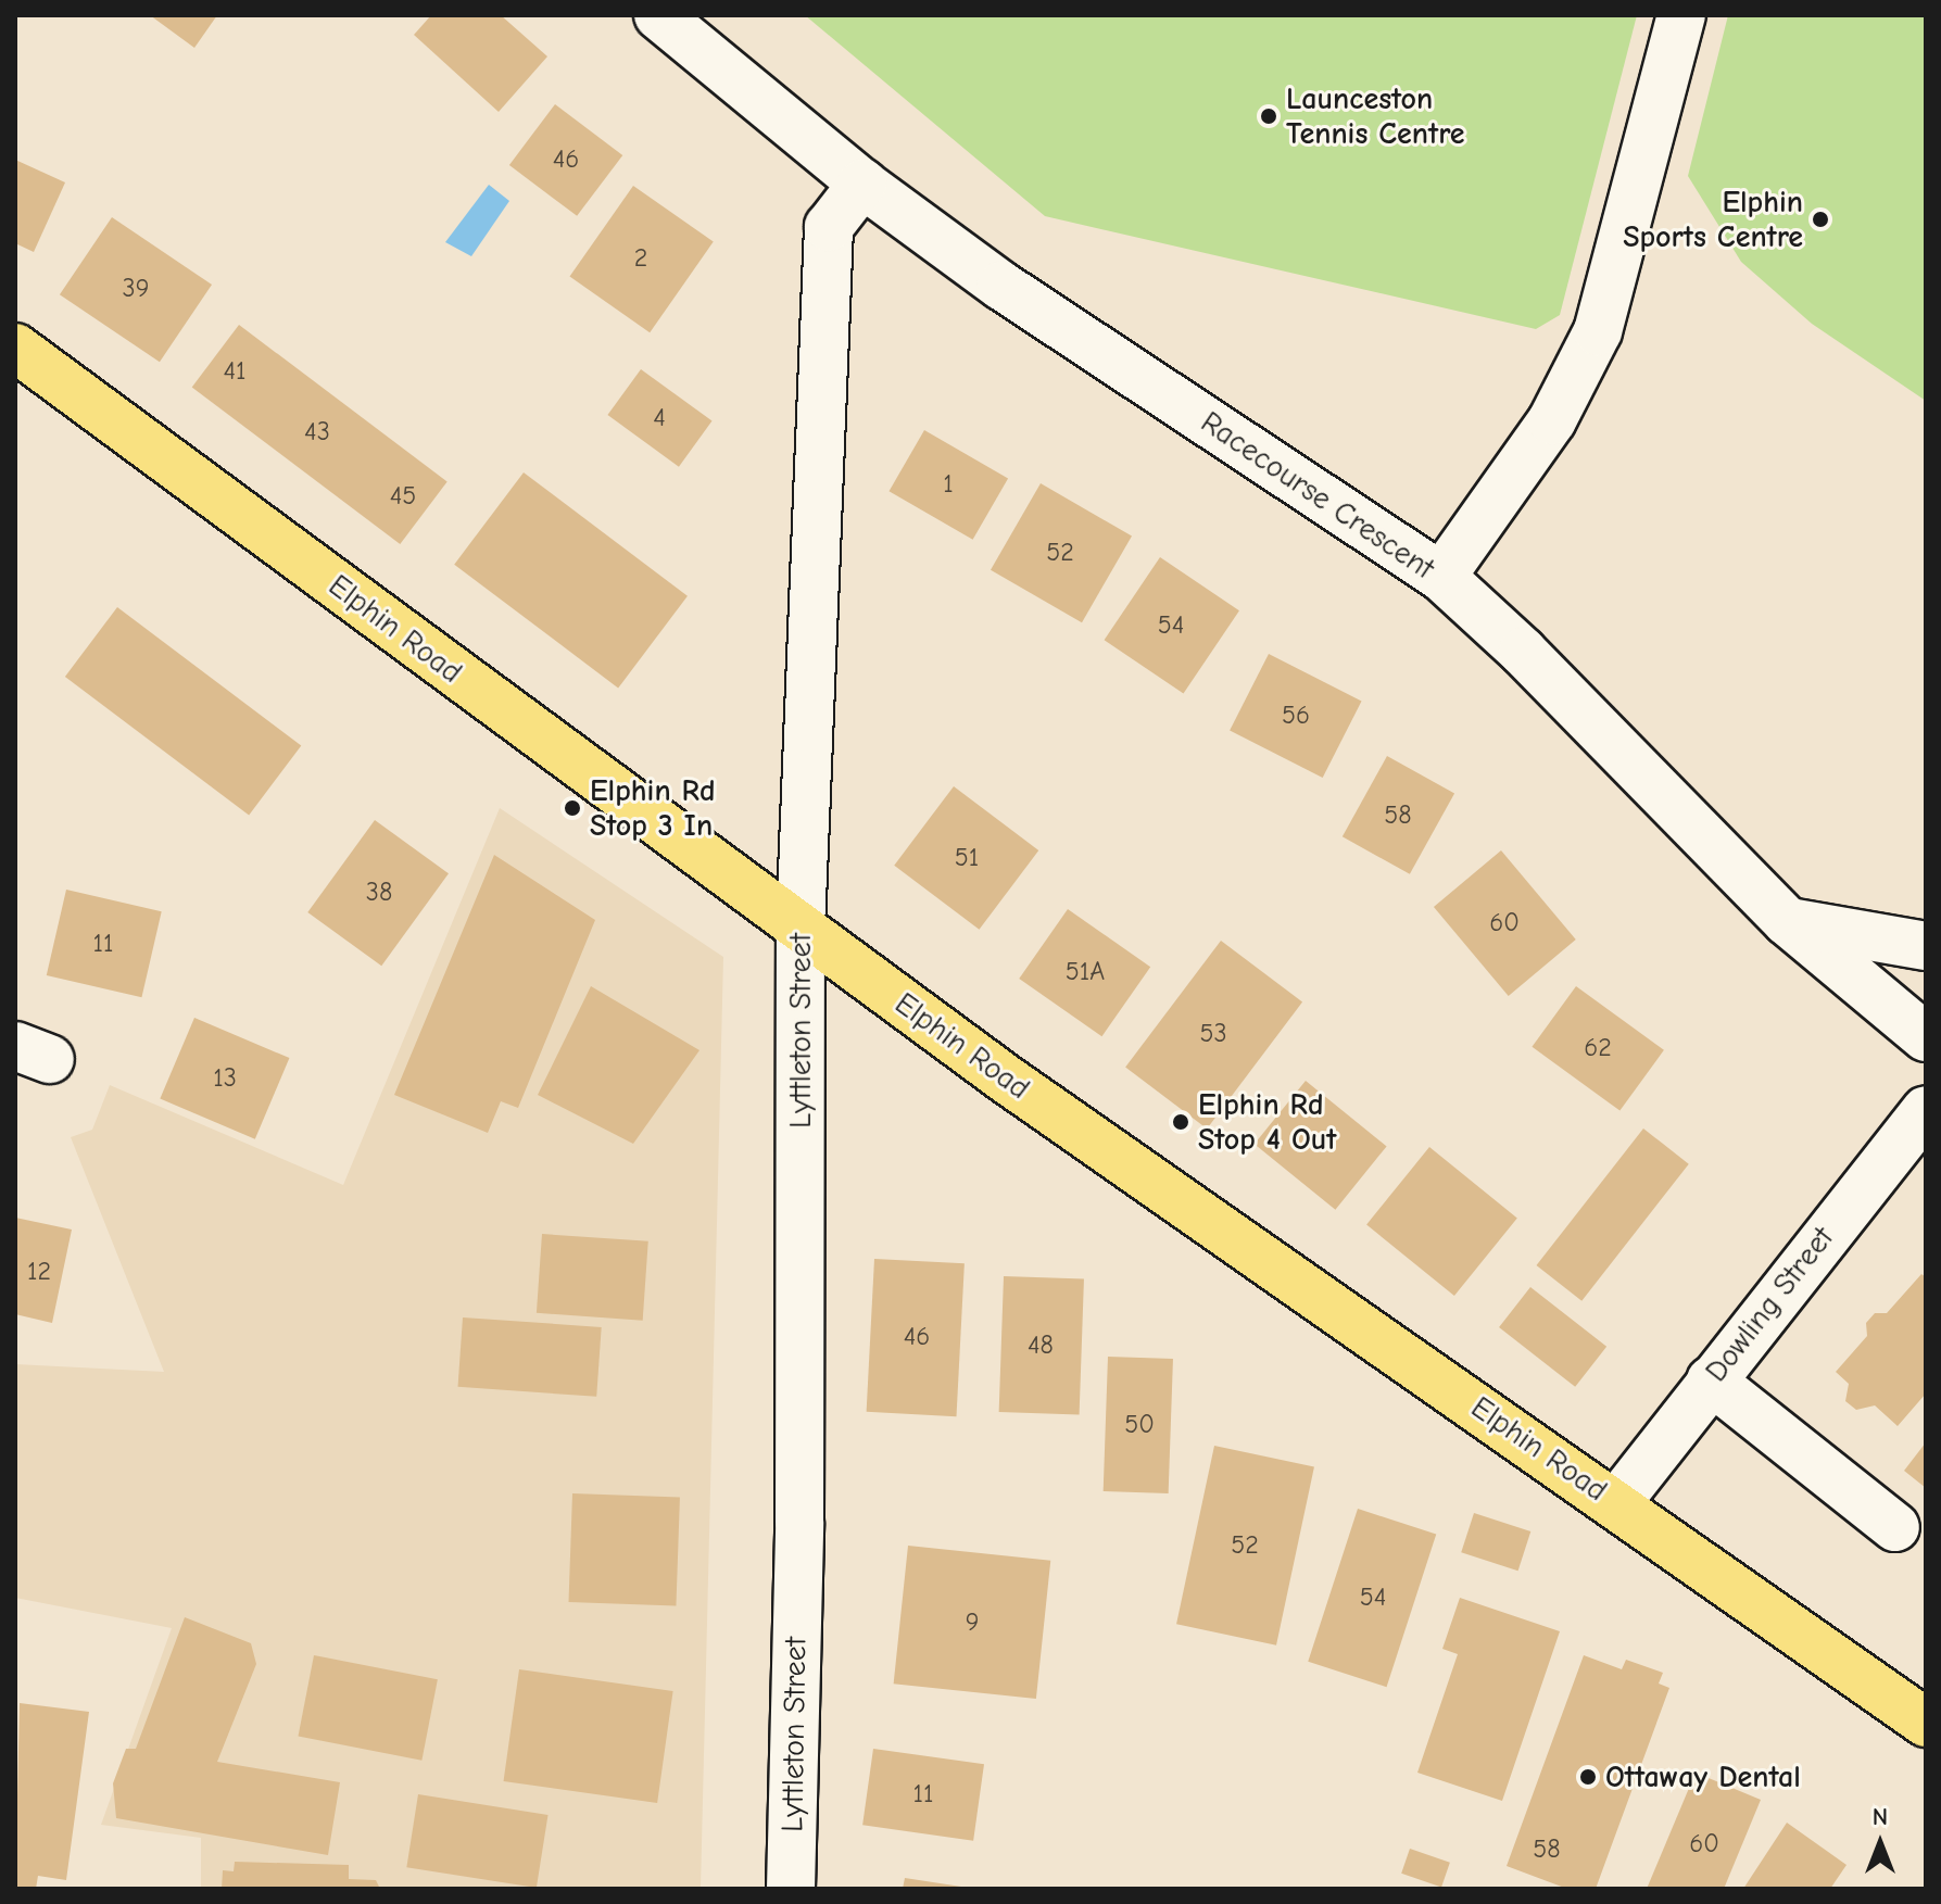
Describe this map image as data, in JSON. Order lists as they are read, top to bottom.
{
  "streets": {
    "highway": ["Elphin Road"],
    "street": ["Racecourse Crescent", "Lyttleton Street", "Dowling Street"]
  },
  "crossings": [
    ["Racecourse Crescent", "Lyttleton Street"],
    ["Elphin Road", "Lyttleton Street"],
    ["Elphin Road", "Dowling Street"]
  ],
  "places": [
    "Launceston Tennis Centre",
    "Elphin Sports Centre",
    "Elphin Rd Stop 3 In",
    "Elphin Rd Stop 4 Out",
    "Ottaway Dental"
  ],
  "house_numbers": [
    "46",
    "2",
    "39",
    "41",
    "4",
    "43",
    "1",
    "45",
    "52",
    "54",
    "56",
    "58",
    "51",
    "38",
    "60",
    "11",
    "51A",
    "53",
    "62",
    "13",
    "12",
    "46",
    "48",
    "50",
    "52",
    "54",
    "9",
    "11",
    "60",
    "58"
  ],
  "north": "top"
}
